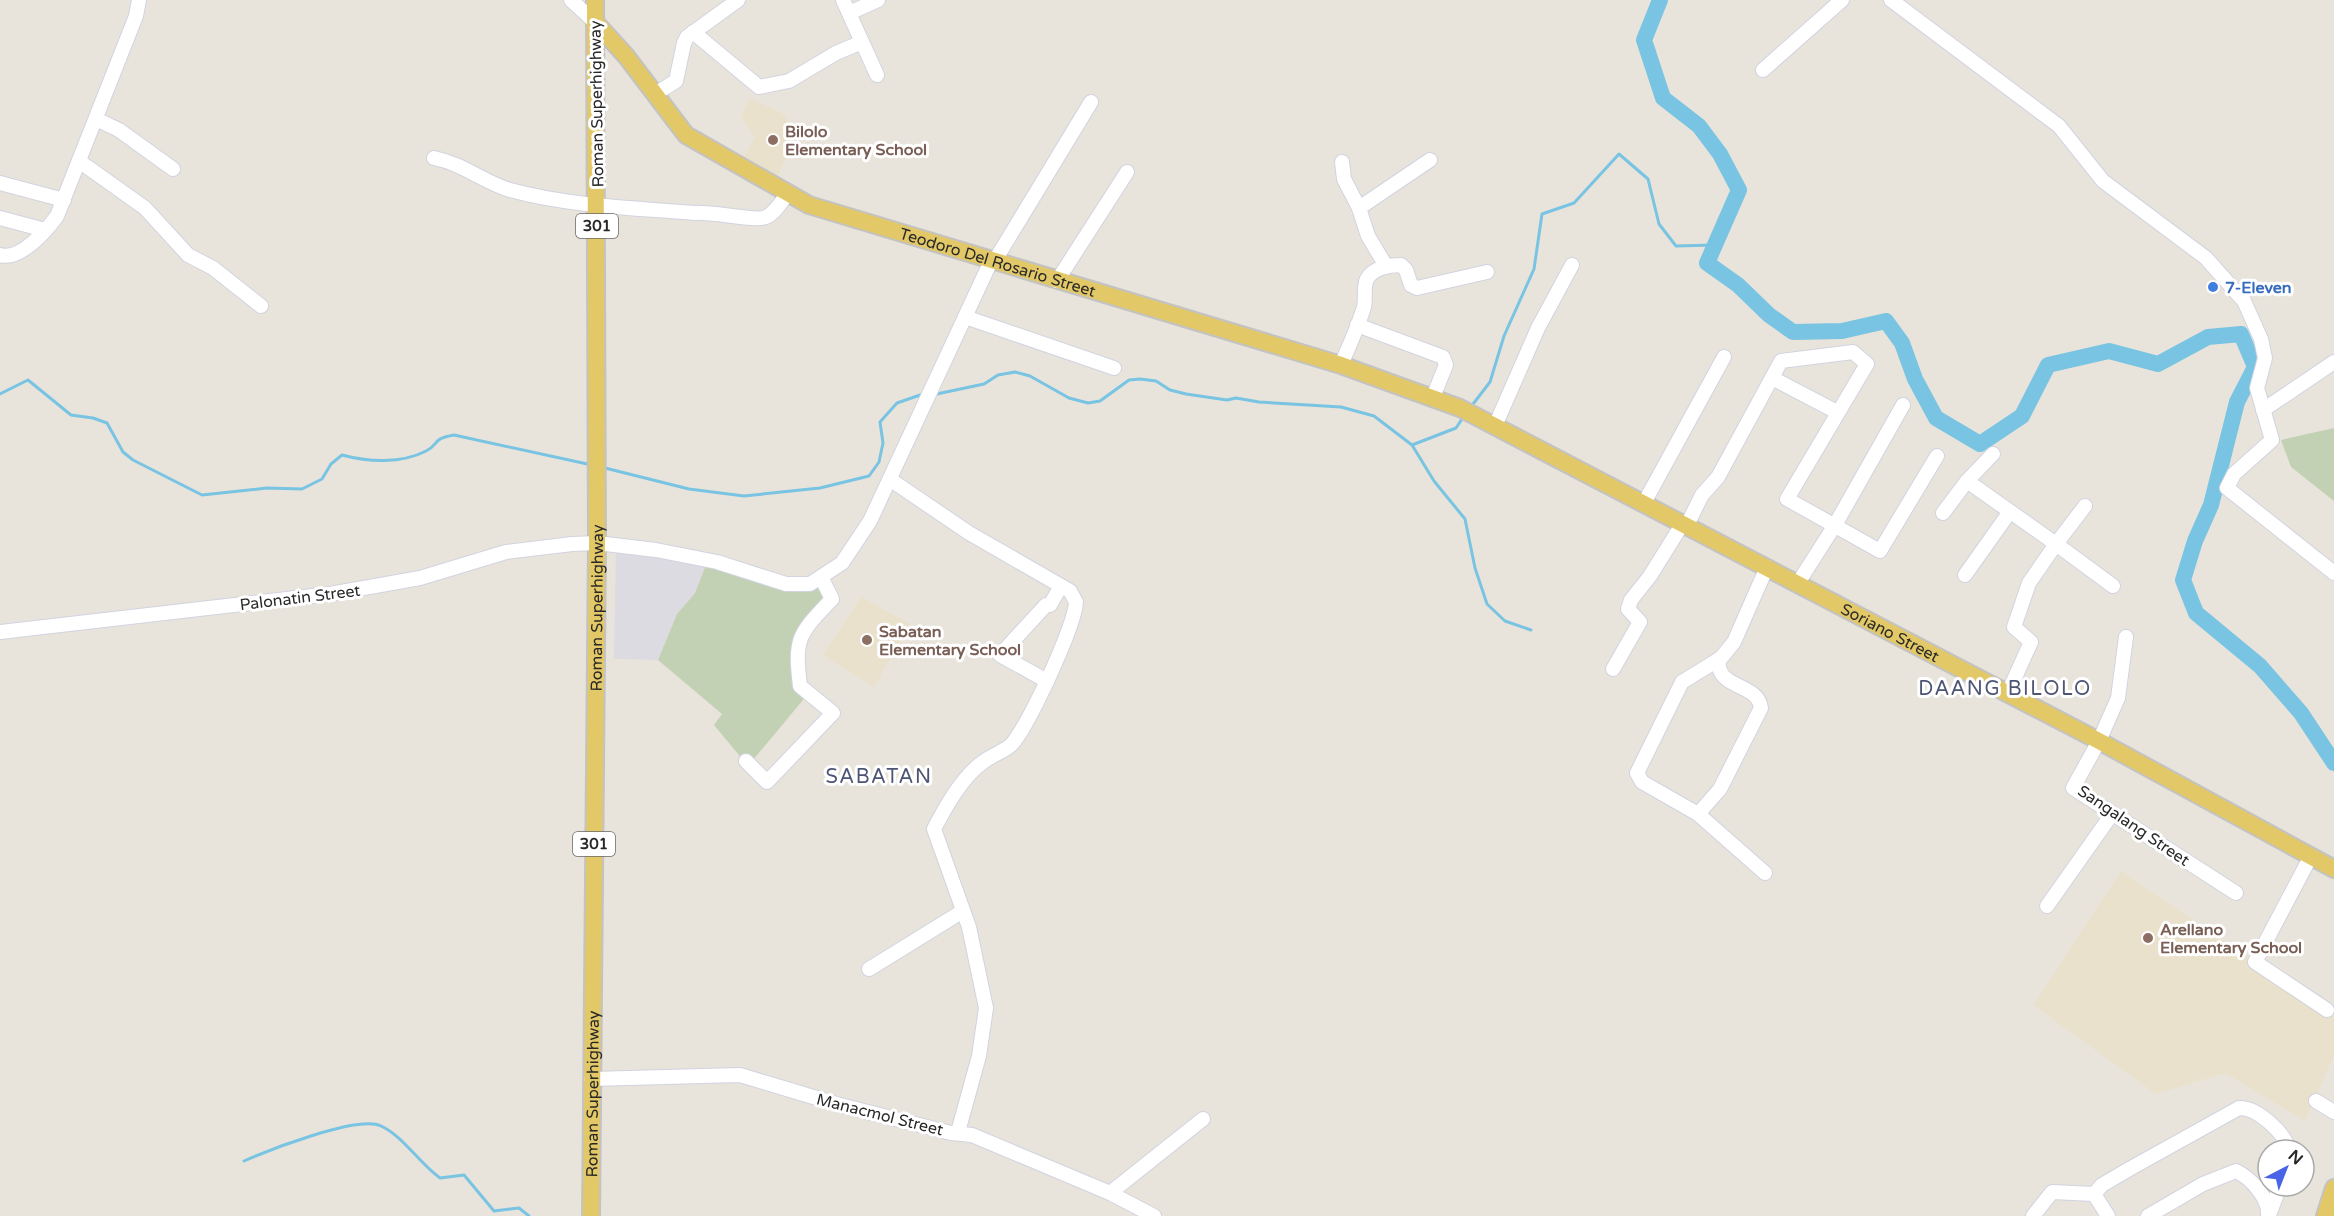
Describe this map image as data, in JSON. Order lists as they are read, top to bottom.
{
  "streets": {
    "main road": [
      "Roman Superhighway",
      "301",
      "Teodoro Del Rosario Street",
      "Soriano Street"
    ],
    "street": ["Palonatin Street", "Sangalang Street", "Manacmol Street"]
  },
  "crossings": [
    ["Roman Superhighway", "Teodoro Del Rosario Street"],
    ["Roman Superhighway", "Palonatin Street"],
    ["Roman Superhighway", "Manacmol Street"],
    ["Teodoro Del Rosario Street", "Soriano Street"],
    ["Soriano Street", "Sangalang Street"]
  ],
  "districts": ["DAANG BILOLO", "SABATAN"],
  "places": [
    "Bilolo Elementary School",
    "7-Eleven",
    "Sabatan Elementary School",
    "Arellano Elementary School"
  ],
  "north": "top right"
}
